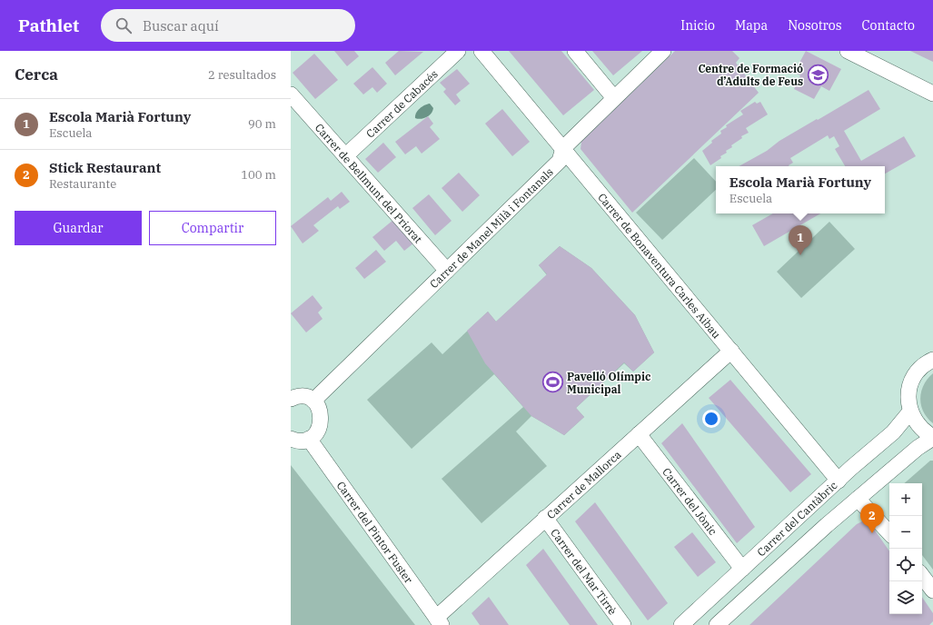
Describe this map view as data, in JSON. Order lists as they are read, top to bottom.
{
  "streets": {
    "street": [
      "Carrer de Cabacés",
      "Carrer de Bellmunt del Priorat",
      "Carrer de Manel Milà i Fontanals",
      "Carrer de Bonaventura Carles Aibau",
      "Carrer de Mallorca",
      "Carrer del Jònic",
      "Carrer del Cantàbric",
      "Carrer del Pintor Fuster",
      "Carrer del Mar Tirrè"
    ]
  },
  "crossings": [
    ["Carrer de Cabacés", "Carrer de Bellmunt del Priorat"],
    ["Carrer de Bellmunt del Priorat", "Carrer de Manel Milà i Fontanals"],
    ["Carrer de Manel Milà i Fontanals", "Carrer de Bonaventura Carles Aibau"],
    ["Carrer de Bonaventura Carles Aibau", "Carrer de Mallorca"],
    ["Carrer de Bonaventura Carles Aibau", "Carrer del Cantàbric"],
    ["Carrer de Mallorca", "Carrer del Jònic"],
    ["Carrer de Mallorca", "Carrer del Pintor Fuster"],
    ["Carrer de Mallorca", "Carrer del Mar Tirrè"],
    ["Carrer del Jònic", "Carrer del Cantàbric"]
  ],
  "places": {
    "school or university": ["Centre de Formació d’Adults de Feus"],
    "sports": ["Pavelló Olímpic Municipal"]
  },
  "page": {
    "header": "Pathlet",
    "search": "Buscar aquí",
    "nav": [
      "Inicio",
      "Mapa",
      "Nosotros",
      "Contacto"
    ],
    "heading": ["Cerca", "2 resultados"],
    "list": [
      {
        "mark": "1",
        "name": "Escola Marià Fortuny",
        "note": "Escuela",
        "value": "90 m"
      },
      {
        "mark": "2",
        "name": "Stick Restaurant",
        "note": "Restaurante",
        "value": "100 m"
      }
    ],
    "popup": ["Escola Marià Fortuny", "Escuela"],
    "buttons": ["Guardar", "Compartir"],
    "pins": ["1", "2"],
    "map_buttons": ["+", "−"]
  }
}
